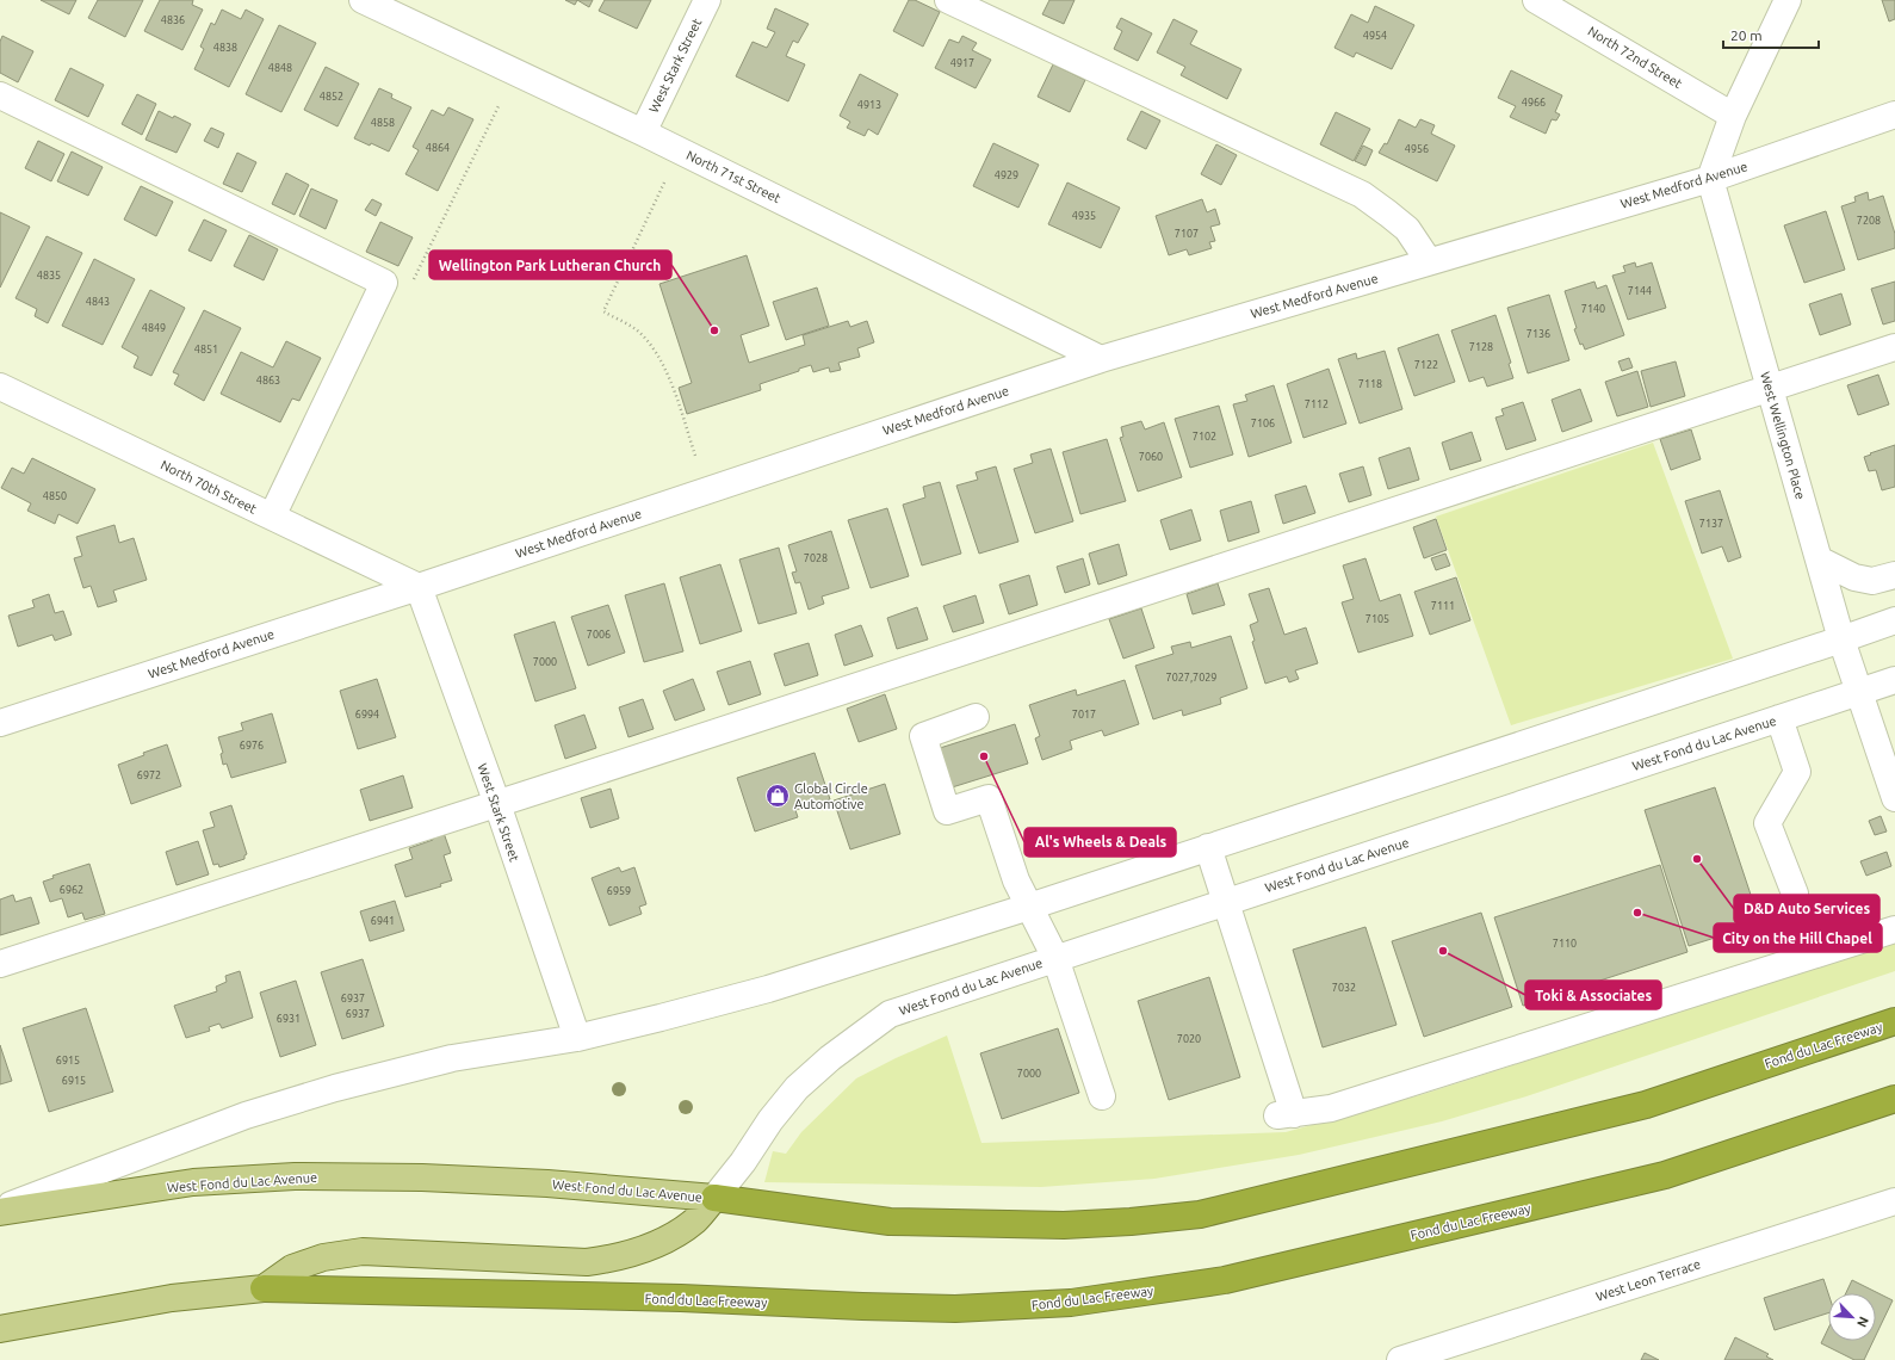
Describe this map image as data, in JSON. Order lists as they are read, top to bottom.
{
  "streets": {
    "highway": ["Fond du Lac Freeway"],
    "main road": ["West Fond du Lac Avenue"],
    "street": [
      "North 72nd Street",
      "West Stark Street",
      "North 71st Street",
      "West Medford Avenue",
      "West Wellington Place",
      "North 70th Street",
      "West Leon Terrace"
    ]
  },
  "crossings": [
    ["West Stark Street", "North 71st Street"],
    ["West Stark Street", "West Medford Avenue"],
    ["West Stark Street", "North 70th Street"],
    ["North 71st Street", "West Medford Avenue"],
    ["West Medford Avenue", "West Wellington Place"],
    ["West Medford Avenue", "North 70th Street"],
    ["West Wellington Place", "West Fond du Lac Avenue"],
    ["West Fond du Lac Avenue", "Fond du Lac Freeway"]
  ],
  "places": {
    "other": [
      "Wellington Park Lutheran Church",
      "Al's Wheels & Deals",
      "D&D Auto Services",
      "City on the Hill Chapel",
      "Toki & Associates"
    ],
    "shop": ["Global Circle Automotive"]
  },
  "house_numbers": [
    "4836",
    "4954",
    "4838",
    "4917",
    "4848",
    "4852",
    "4966",
    "4913",
    "4858",
    "4864",
    "4956",
    "4929",
    "4935",
    "7208",
    "7107",
    "4835",
    "7144",
    "4843",
    "7140",
    "4849",
    "7136",
    "7128",
    "4851",
    "7122",
    "4863",
    "7118",
    "7112",
    "7106",
    "7102",
    "7060",
    "4850",
    "7137",
    "7028",
    "7111",
    "7105",
    "7006",
    "7000",
    "7027,7029",
    "6994",
    "7017",
    "6976",
    "6972",
    "6962",
    "6959",
    "6941",
    "7110",
    "7032",
    "6937",
    "6937",
    "6931",
    "7020",
    "6915",
    "7000",
    "6915"
  ],
  "scale_bar": "20 m",
  "north": "bottom right"
}
